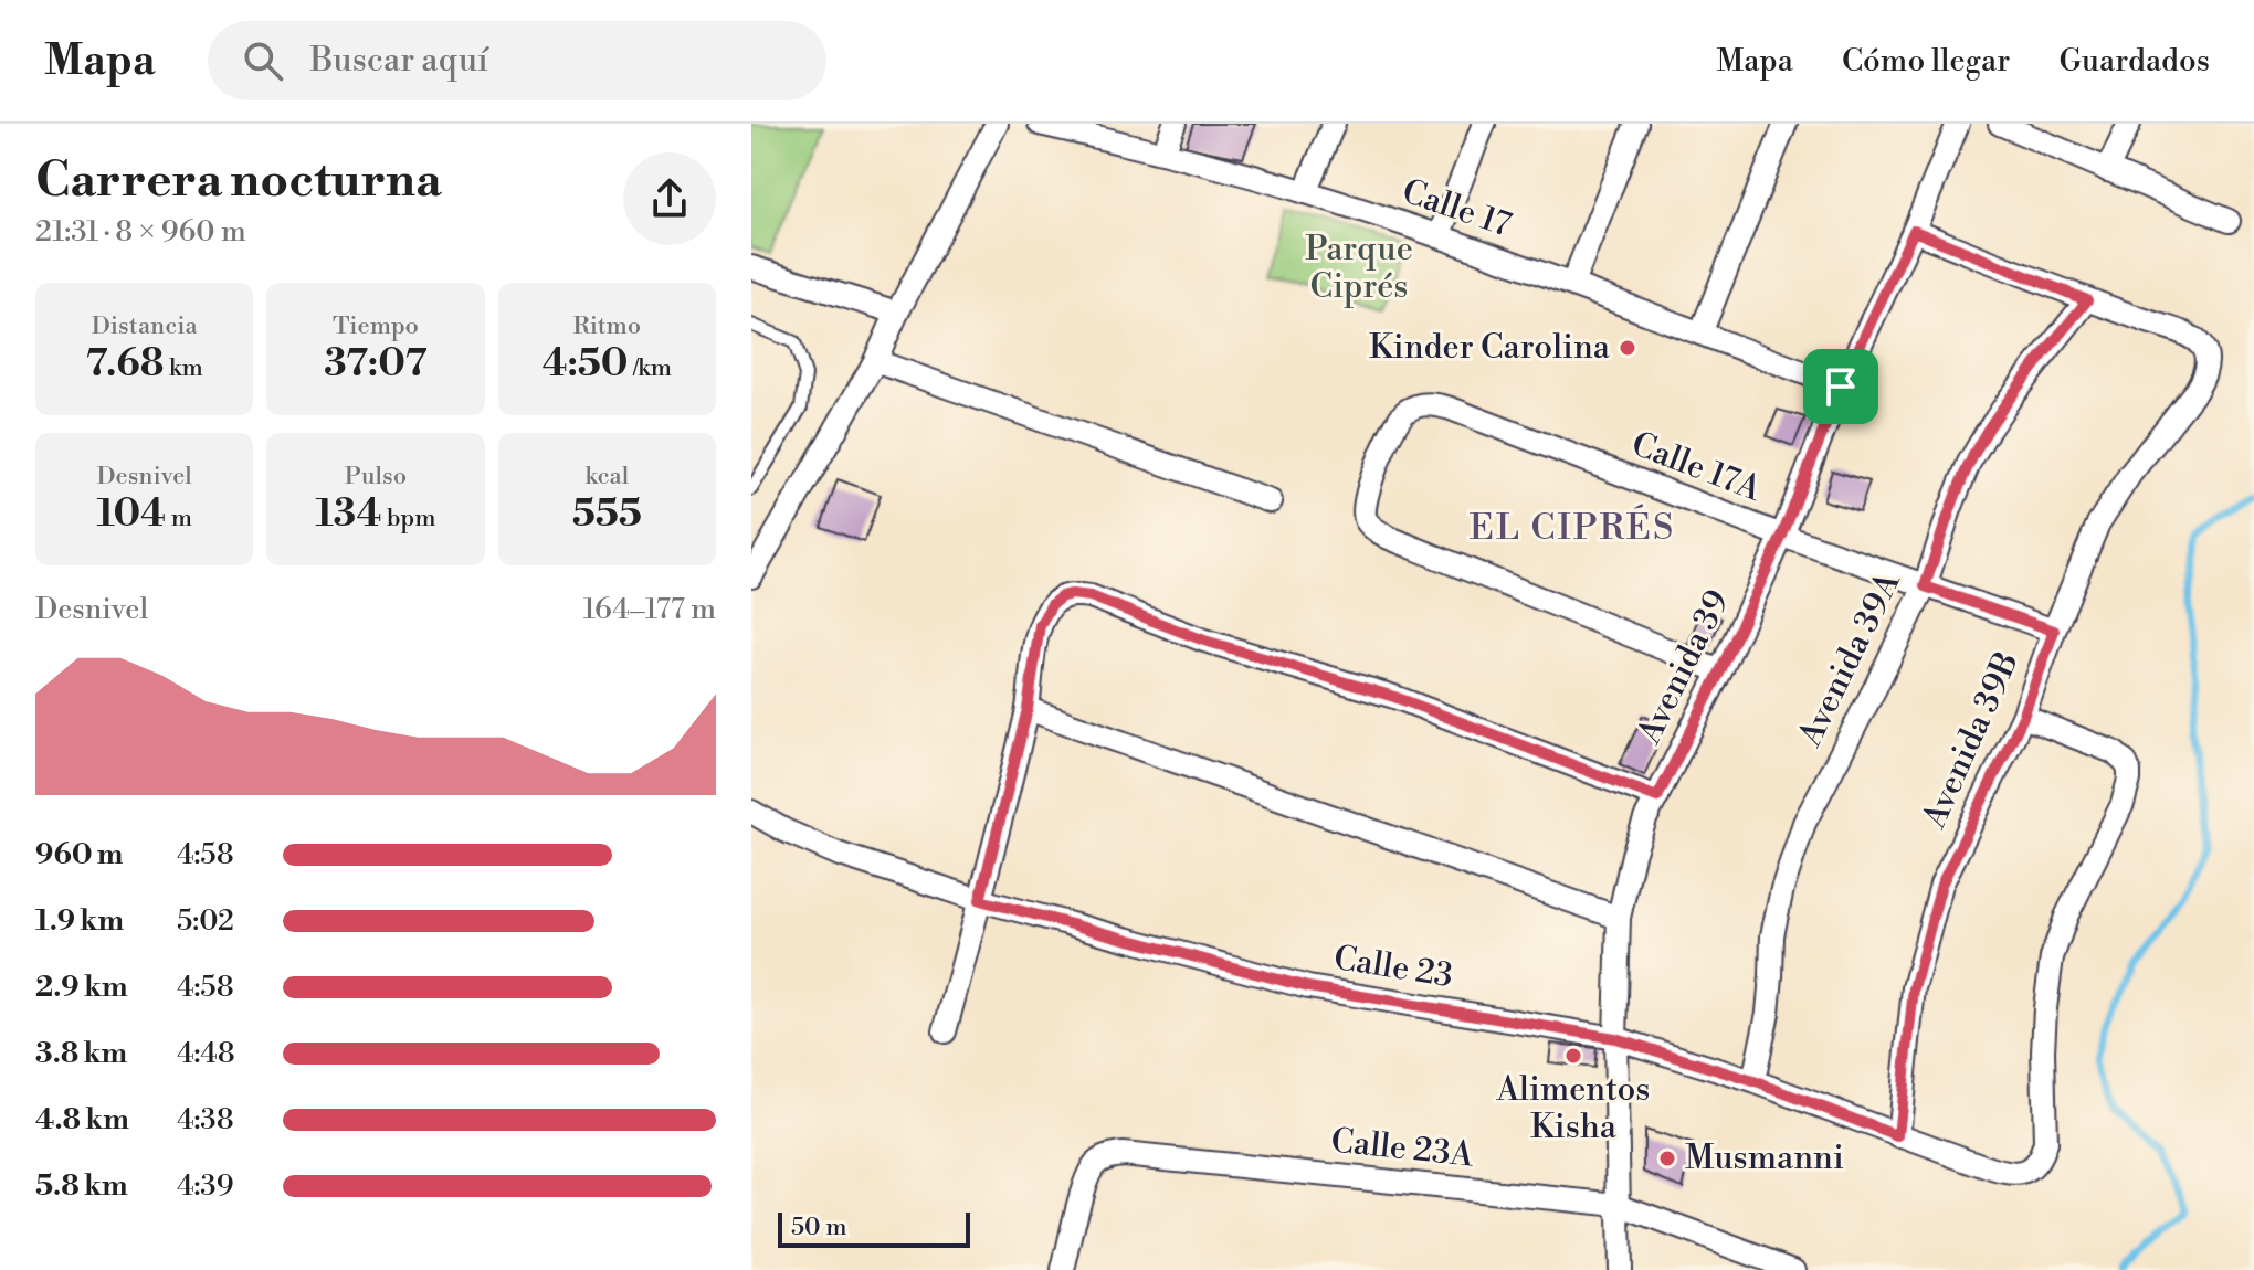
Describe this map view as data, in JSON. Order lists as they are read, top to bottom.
{
  "streets": {
    "street": [
      "Calle 17",
      "Calle 17A",
      "Avenida 39A",
      "Avenida 39",
      "Avenida 39B",
      "Calle 23",
      "Calle 23A"
    ]
  },
  "crossings": [
    ["Calle 17", "Avenida 39"],
    ["Calle 17A", "Avenida 39A"],
    ["Calle 17A", "Avenida 39"],
    ["Calle 17A", "Avenida 39B"],
    ["Avenida 39A", "Avenida 39B"],
    ["Avenida 39A", "Calle 23"],
    ["Avenida 39", "Calle 23"],
    ["Avenida 39", "Calle 23A"],
    ["Avenida 39B", "Calle 23"]
  ],
  "districts": ["EL CIPRÉS"],
  "parks": ["Parque Ciprés"],
  "places": ["Kinder Carolina", "Alimentos Kisha", "Musmanni"],
  "scale_bar": "50 m",
  "page": {
    "header": "Mapa",
    "search": "Buscar aquí",
    "nav": ["Mapa", "Cómo llegar", "Guardados"],
    "heading": ["Carrera nocturna", "21:31 · 8 × 960 m"],
    "stats": [
      ["Distancia", "7.68 km"],
      ["Tiempo", "37:07"],
      ["Ritmo", "4:50 /km"],
      ["Desnivel", "104 m"],
      ["Pulso", "134 bpm"],
      ["kcal", "555"]
    ],
    "chart": ["Desnivel", "164–177 m"],
    "list": [
      {
        "name": "960 m",
        "note": "4:58"
      },
      {
        "name": "1.9 km",
        "note": "5:02"
      },
      {
        "name": "2.9 km",
        "note": "4:58"
      },
      {
        "name": "3.8 km",
        "note": "4:48"
      },
      {
        "name": "4.8 km",
        "note": "4:38"
      },
      {
        "name": "5.8 km",
        "note": "4:39"
      }
    ],
    "scale": "50 m"
  }
}
